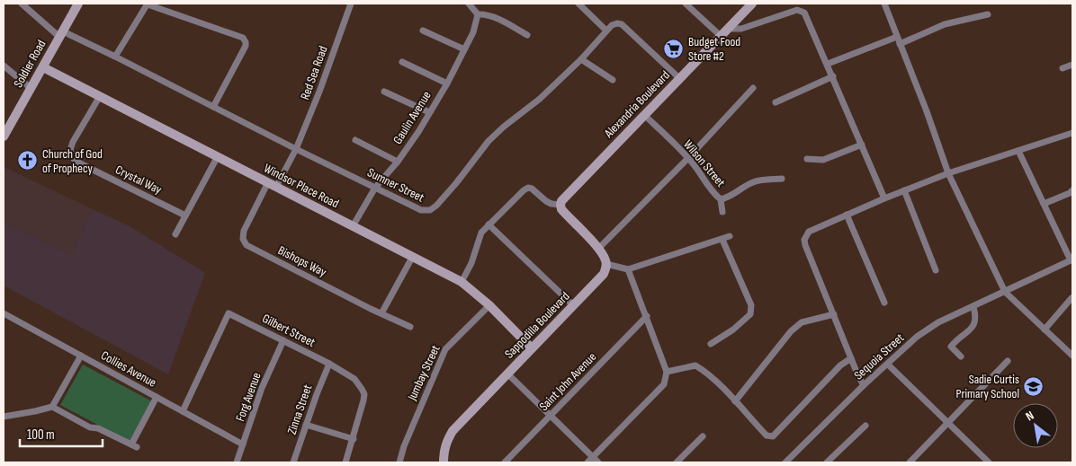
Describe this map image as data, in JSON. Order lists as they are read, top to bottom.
{
  "streets": {
    "street": [
      "Soldier Road",
      "Red Sea Road",
      "Alexandria Boulevard",
      "Gaulin Avenue",
      "Wilson Street",
      "Crystal Way",
      "Sumner Street",
      "Windsor Place Road",
      "Bishops Way",
      "Sappodilla Boulevard",
      "Gilbert Street",
      "Sequoia Street",
      "Collies Avenue",
      "Jumbay Street",
      "Saint John Avenue",
      "Forg Avenue",
      "Zinna Street"
    ]
  },
  "crossings": [
    ["Soldier Road", "Sumner Street"],
    ["Soldier Road", "Windsor Place Road"],
    ["Red Sea Road", "Sumner Street"],
    ["Red Sea Road", "Windsor Place Road"],
    ["Red Sea Road", "Bishops Way"],
    ["Alexandria Boulevard", "Wilson Street"],
    ["Gaulin Avenue", "Sumner Street"],
    ["Gaulin Avenue", "Windsor Place Road"],
    ["Crystal Way", "Windsor Place Road"],
    ["Windsor Place Road", "Bishops Way"],
    ["Windsor Place Road", "Sappodilla Boulevard"],
    ["Windsor Place Road", "Jumbay Street"],
    ["Gilbert Street", "Collies Avenue"],
    ["Gilbert Street", "Forg Avenue"],
    ["Gilbert Street", "Zinna Street"],
    ["Collies Avenue", "Forg Avenue"]
  ],
  "places": {
    "supermarket": ["Budget Food Store #2"],
    "church": ["Church of God of Prophecy"],
    "school or university": ["Sadie Curtis Primary School"]
  },
  "scale_bar": "100 m",
  "north": "top left"
}
